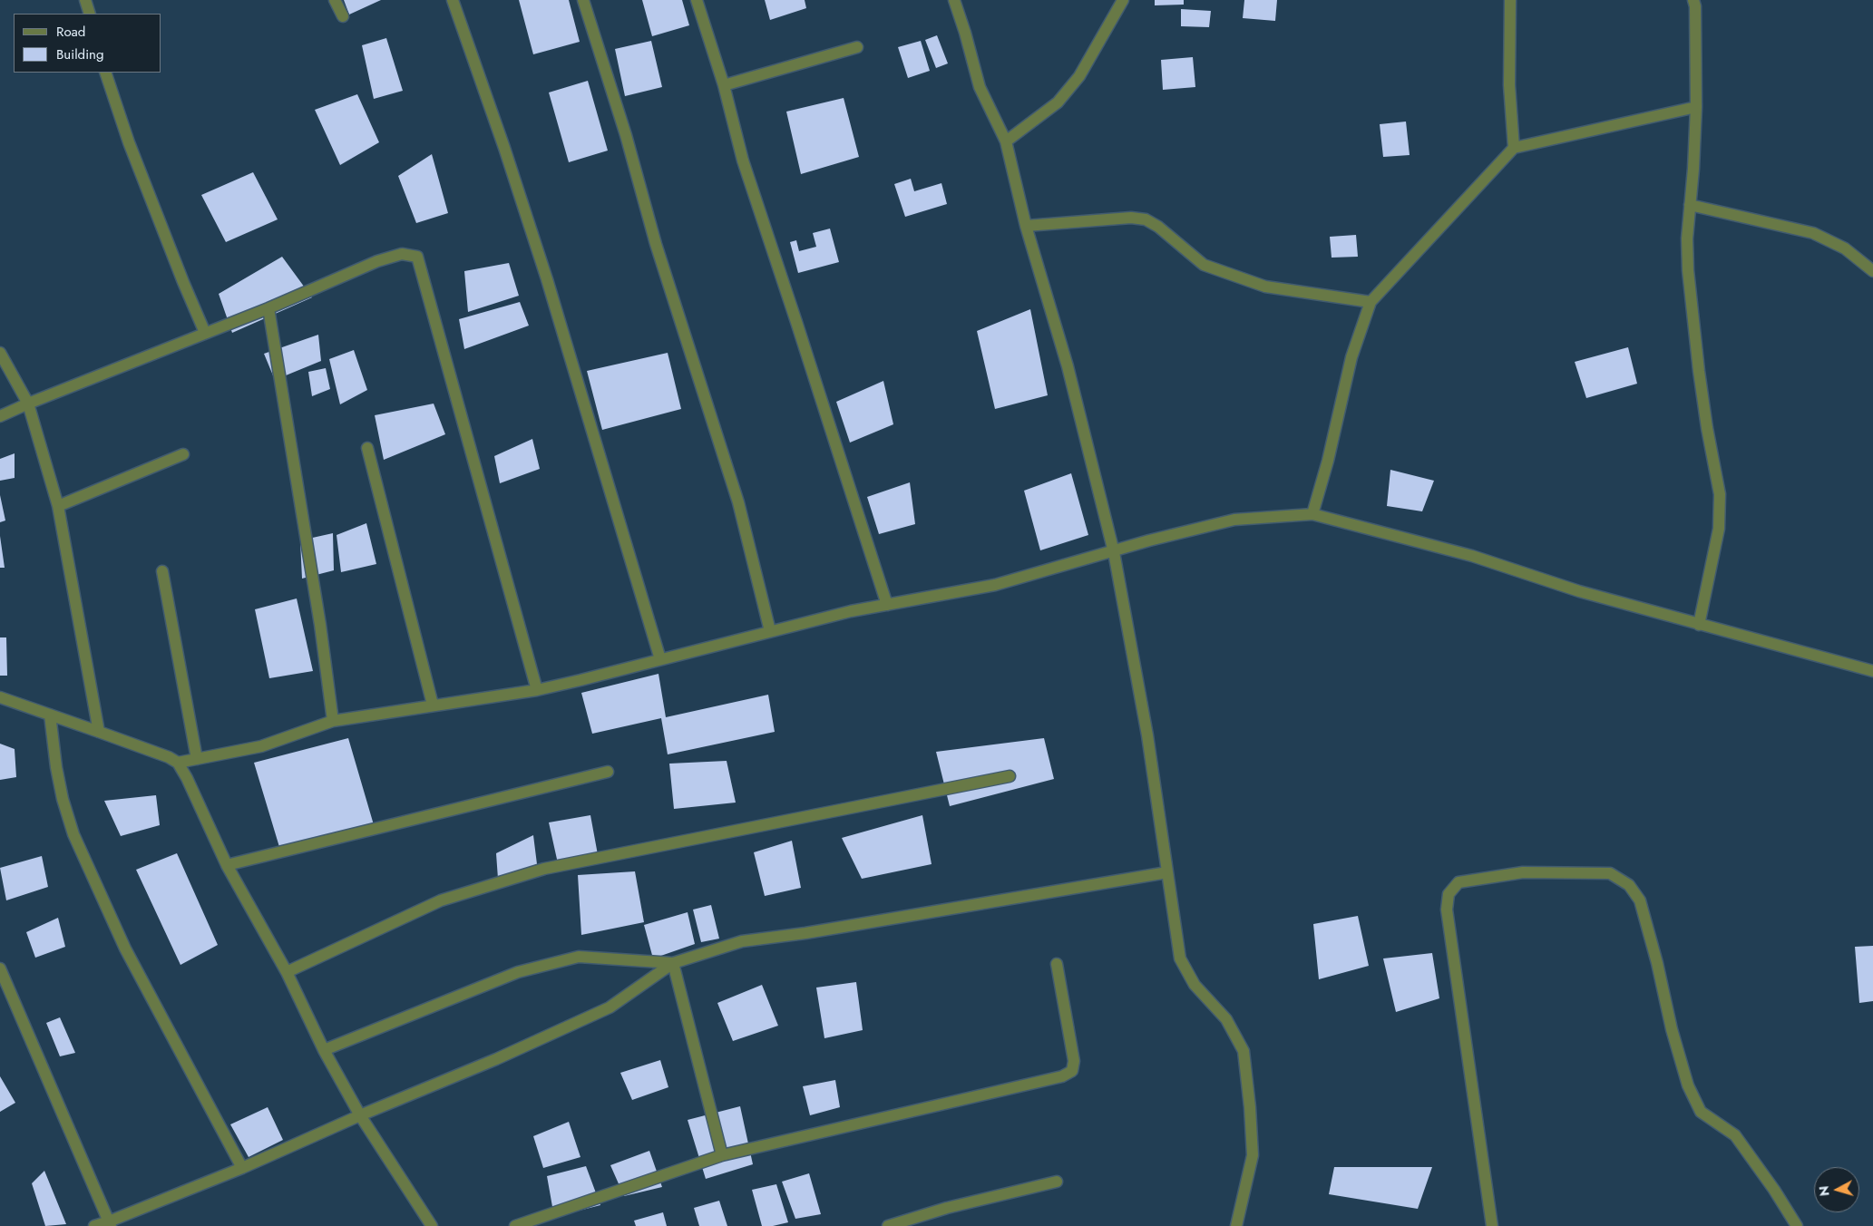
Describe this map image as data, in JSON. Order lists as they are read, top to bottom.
{
  "legend": ["Road", "Building"],
  "north": "left"
}
